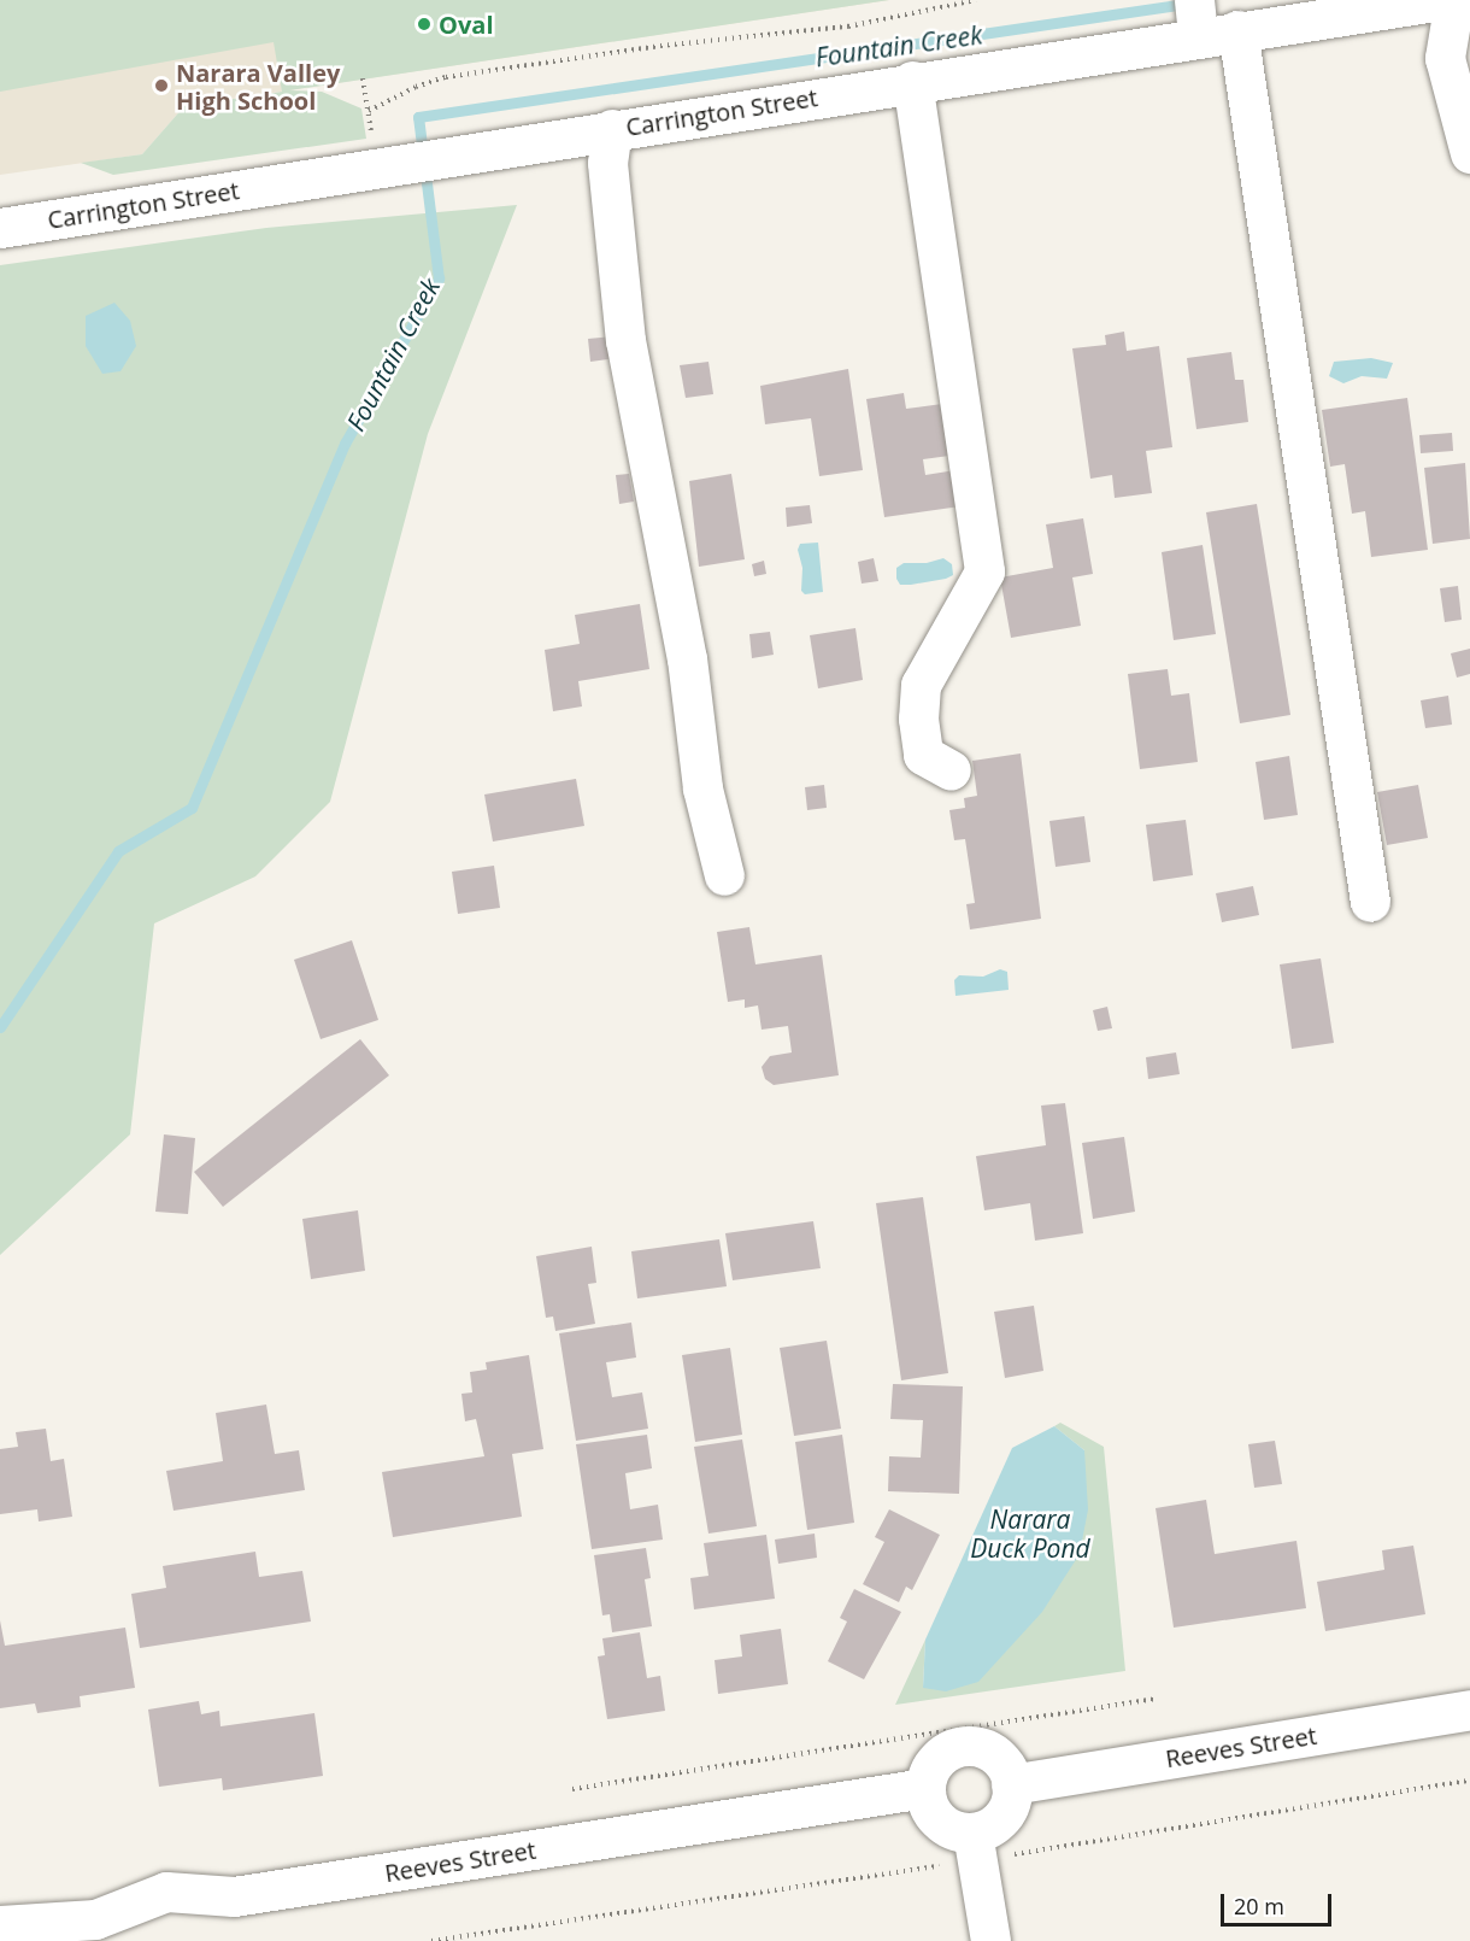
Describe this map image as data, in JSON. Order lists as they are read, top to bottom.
{
  "streets": {
    "street": ["Carrington Street", "Reeves Street"]
  },
  "water": ["Fountain Creek", "Narara Duck Pond"],
  "places": ["Oval", "Narara Valley High School"],
  "scale_bar": "20 m"
}
